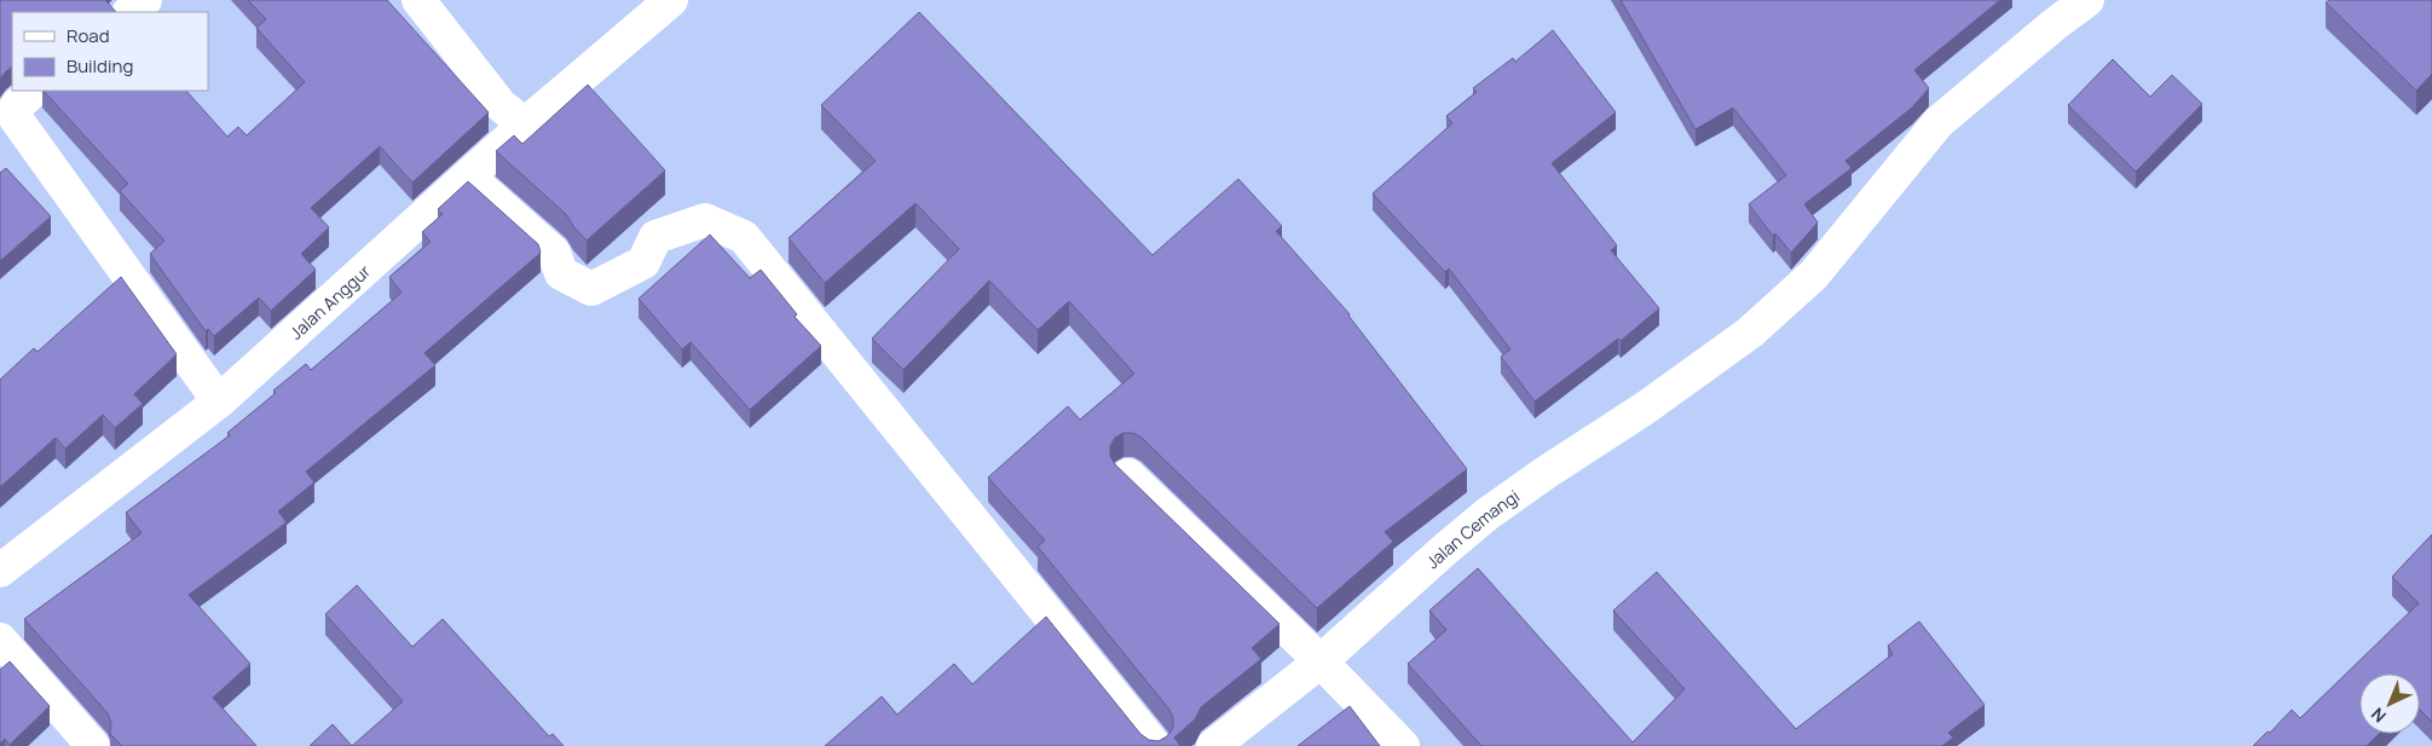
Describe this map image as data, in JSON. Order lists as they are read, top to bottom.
{
  "streets": {
    "street": ["Jalan Anggur", "Jalan Cemangi"]
  },
  "legend": ["Road", "Building"],
  "north": "bottom left"
}
